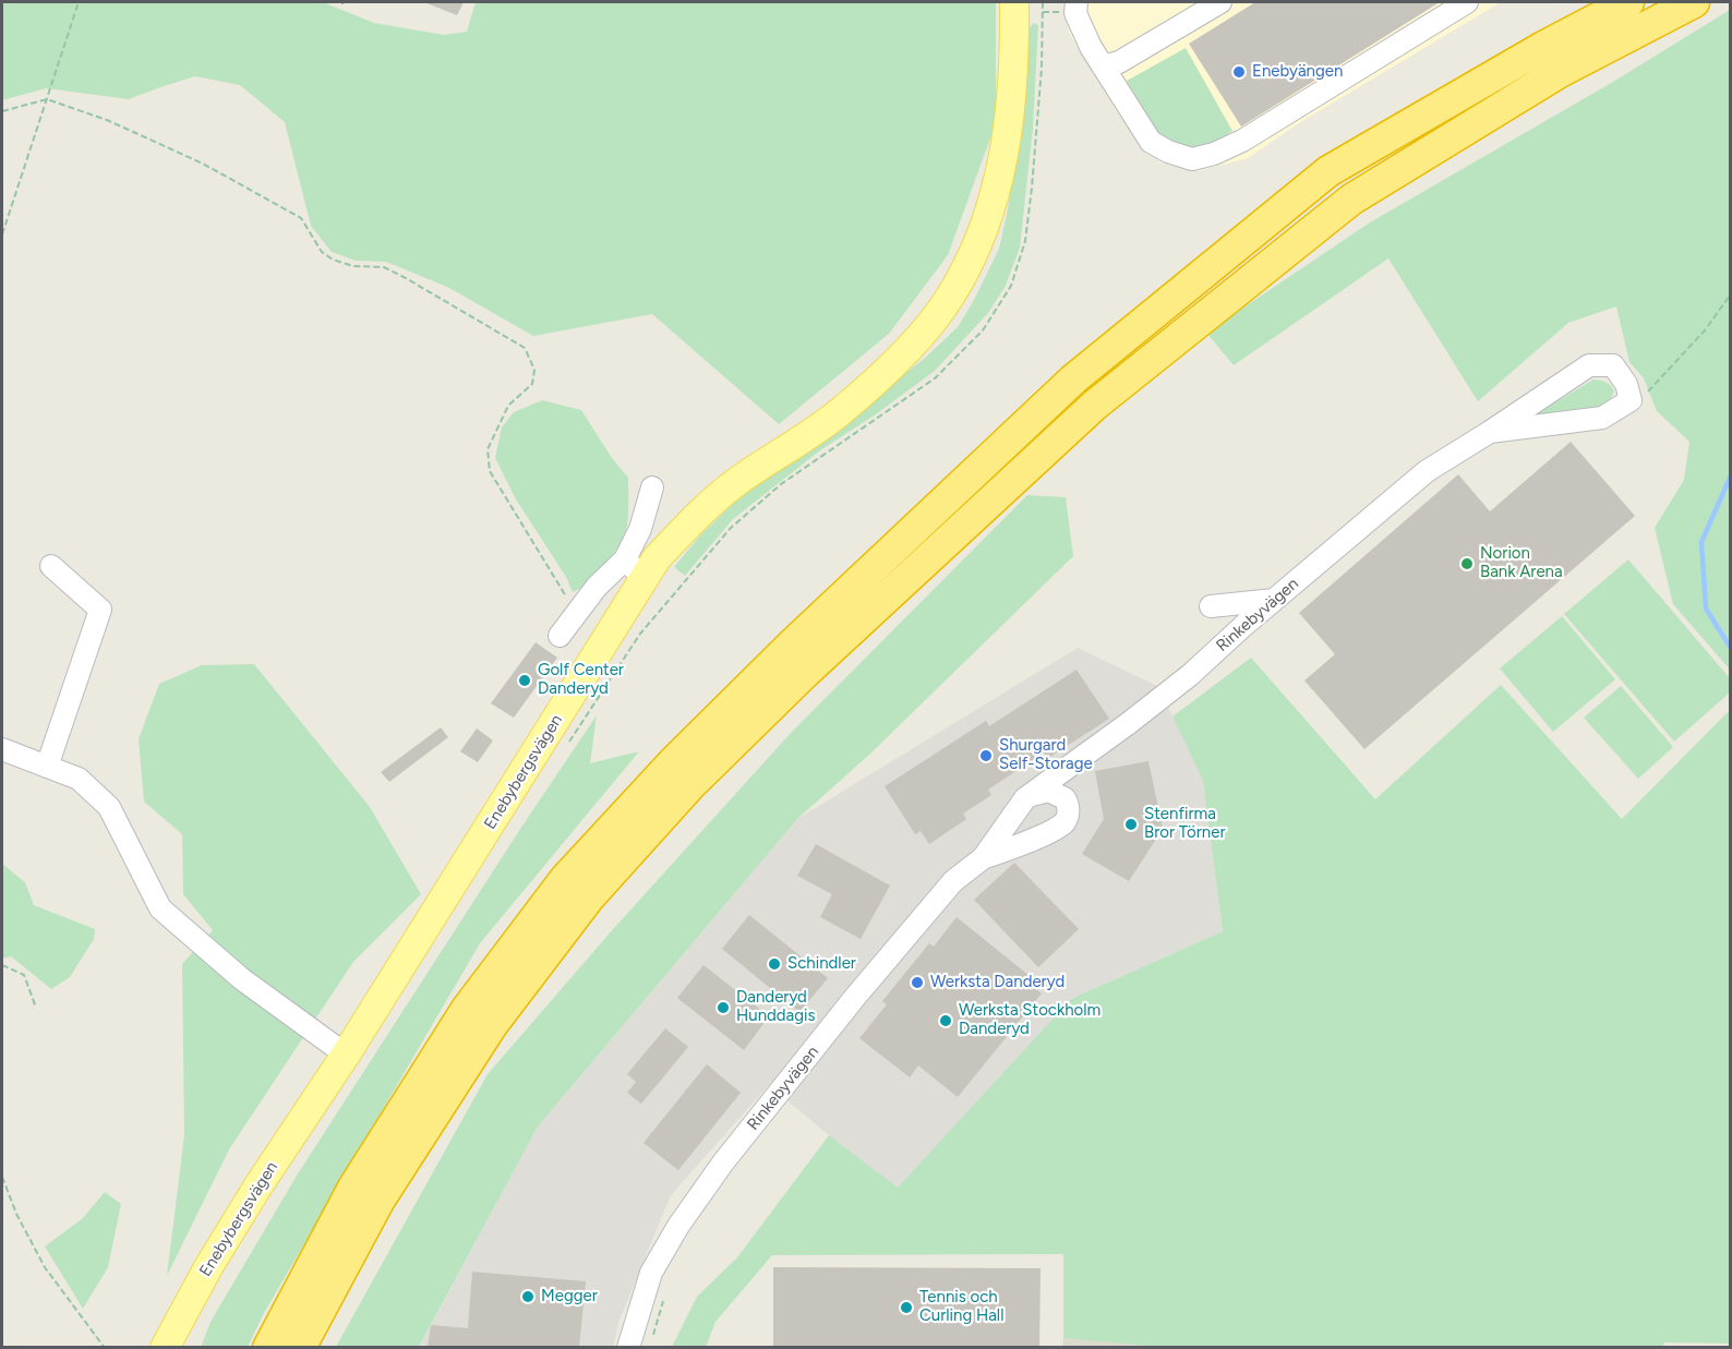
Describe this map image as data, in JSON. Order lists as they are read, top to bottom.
{
  "streets": {
    "main road": ["Enebybergsvägen"],
    "street": ["Rinkebyvägen"]
  },
  "places": [
    "Enebyängen",
    "Norion Bank Arena",
    "Golf Center Danderyd",
    "Shurgard Self-Storage",
    "Stenfirma Bror Törner",
    "Schindler",
    "Werksta Danderyd",
    "Danderyd Hunddagis",
    "Werksta Stockholm Danderyd",
    "Megger",
    "Tennis och Curling Hall"
  ]
}
